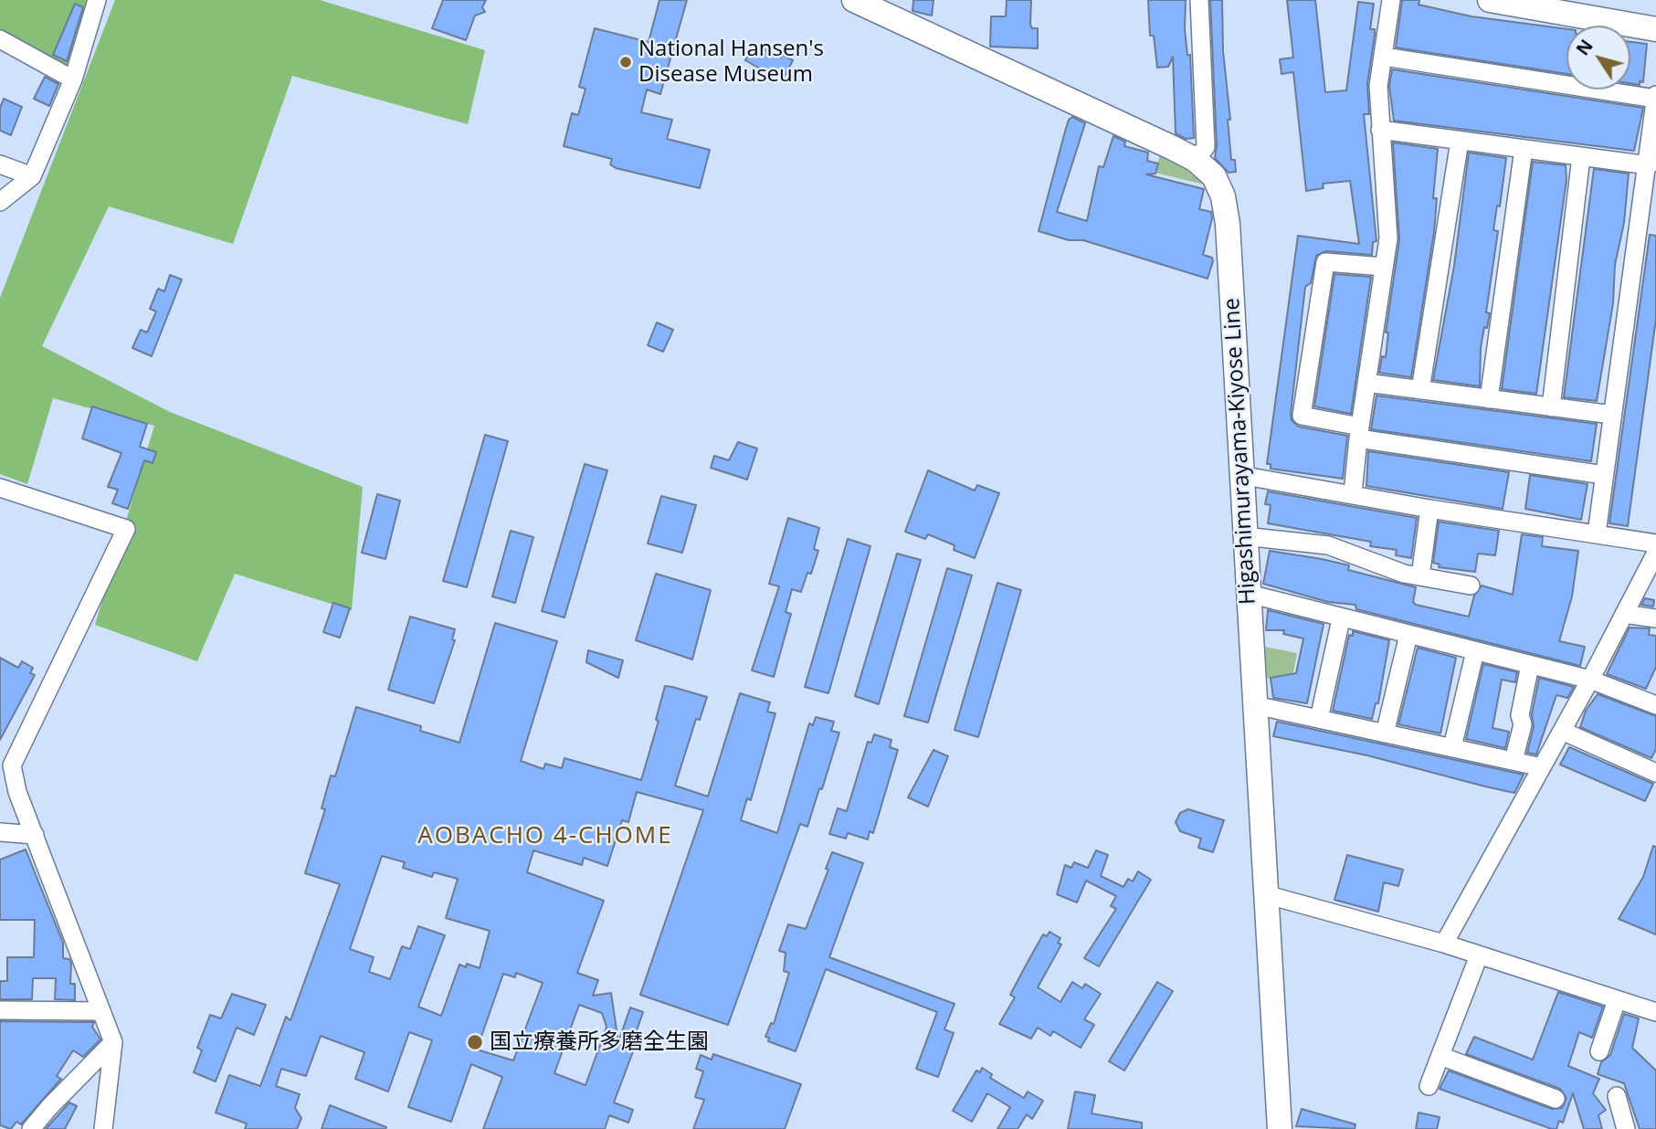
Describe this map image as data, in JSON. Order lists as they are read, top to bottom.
{
  "streets": {
    "main road": ["Higashimurayama-Kiyose Line"]
  },
  "districts": ["AOBACHO 4-CHOME"],
  "places": ["National Hansen's Disease Museum", "国立療養所多磨全生園"],
  "north": "top left"
}
